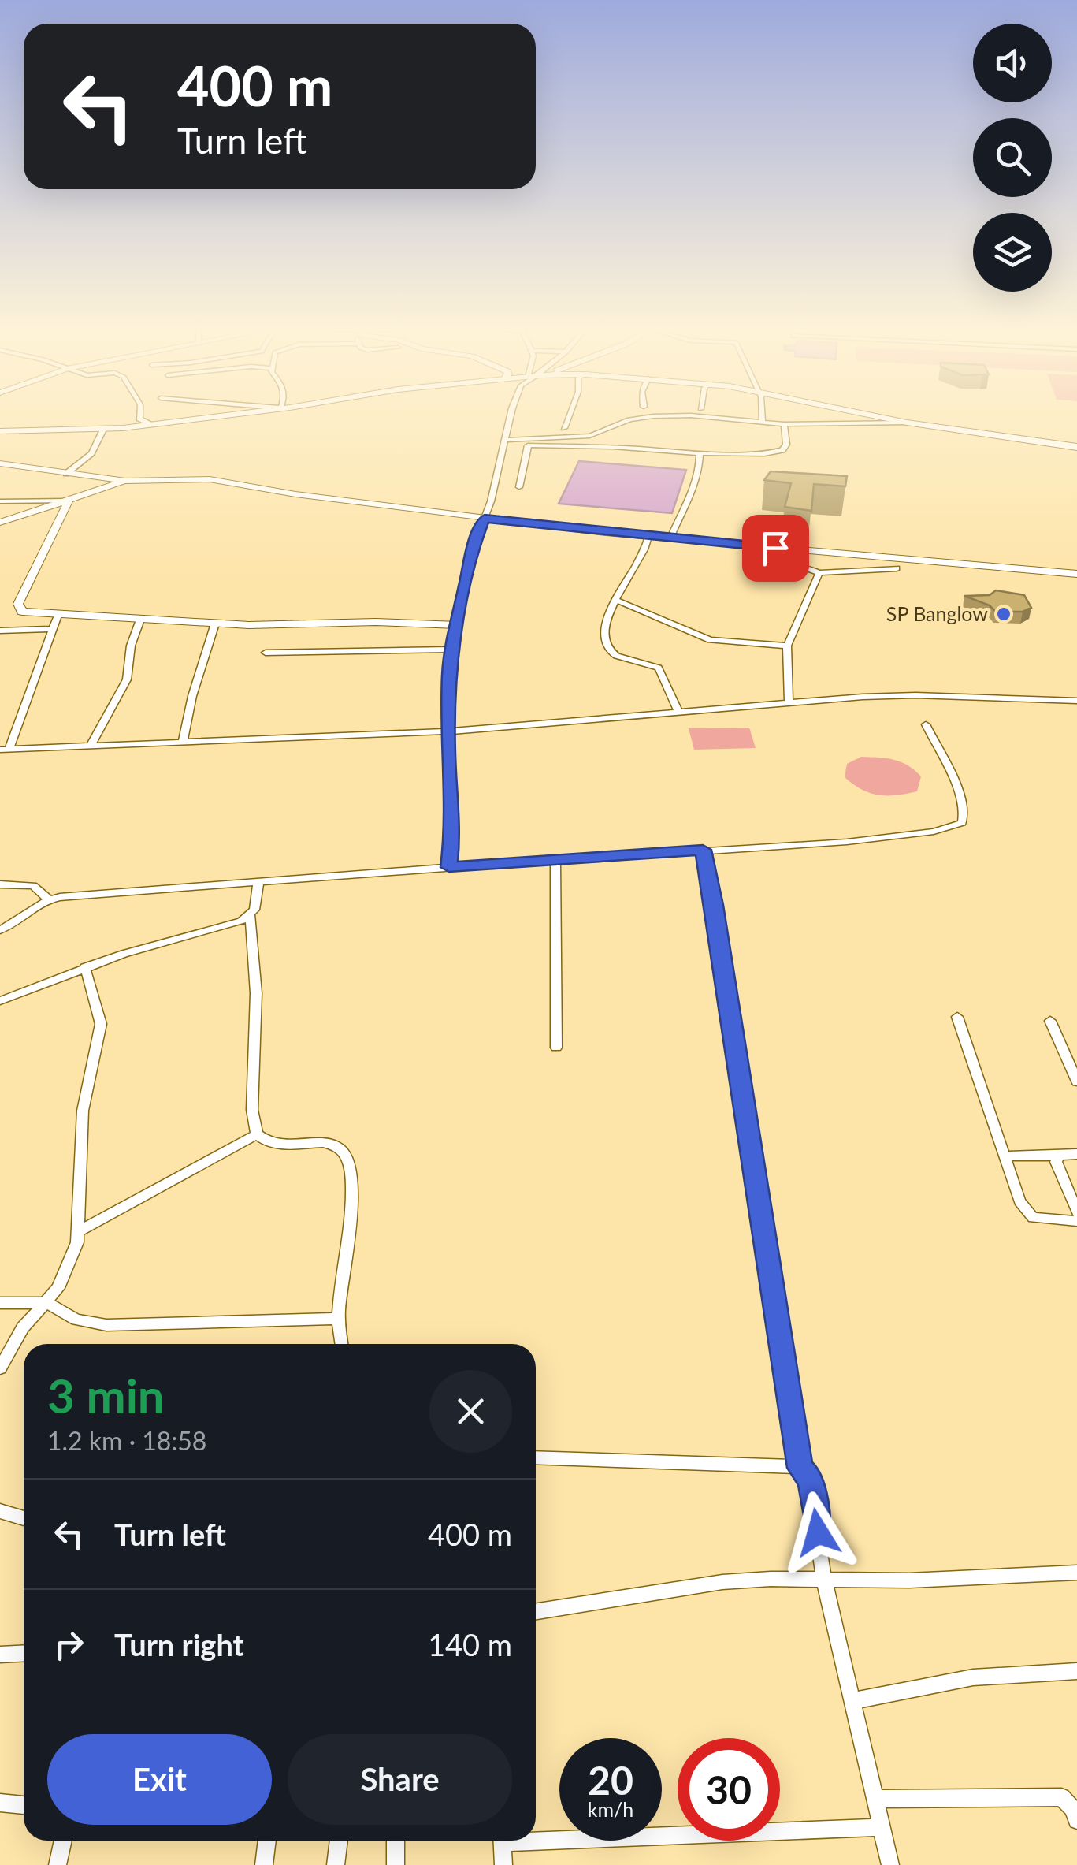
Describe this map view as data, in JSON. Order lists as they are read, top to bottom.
{
  "places": ["SP Banglow"],
  "page": {
    "turn": ["400 m", "Turn left"],
    "heading": ["3 min", "1.2 km · 18:58"],
    "list": [
      {
        "name": "Turn left",
        "value": "400 m"
      },
      {
        "name": "Turn right",
        "value": "140 m"
      }
    ],
    "buttons": ["Exit", "Share"],
    "speed": "20 km/h",
    "limit": "30"
  }
}
